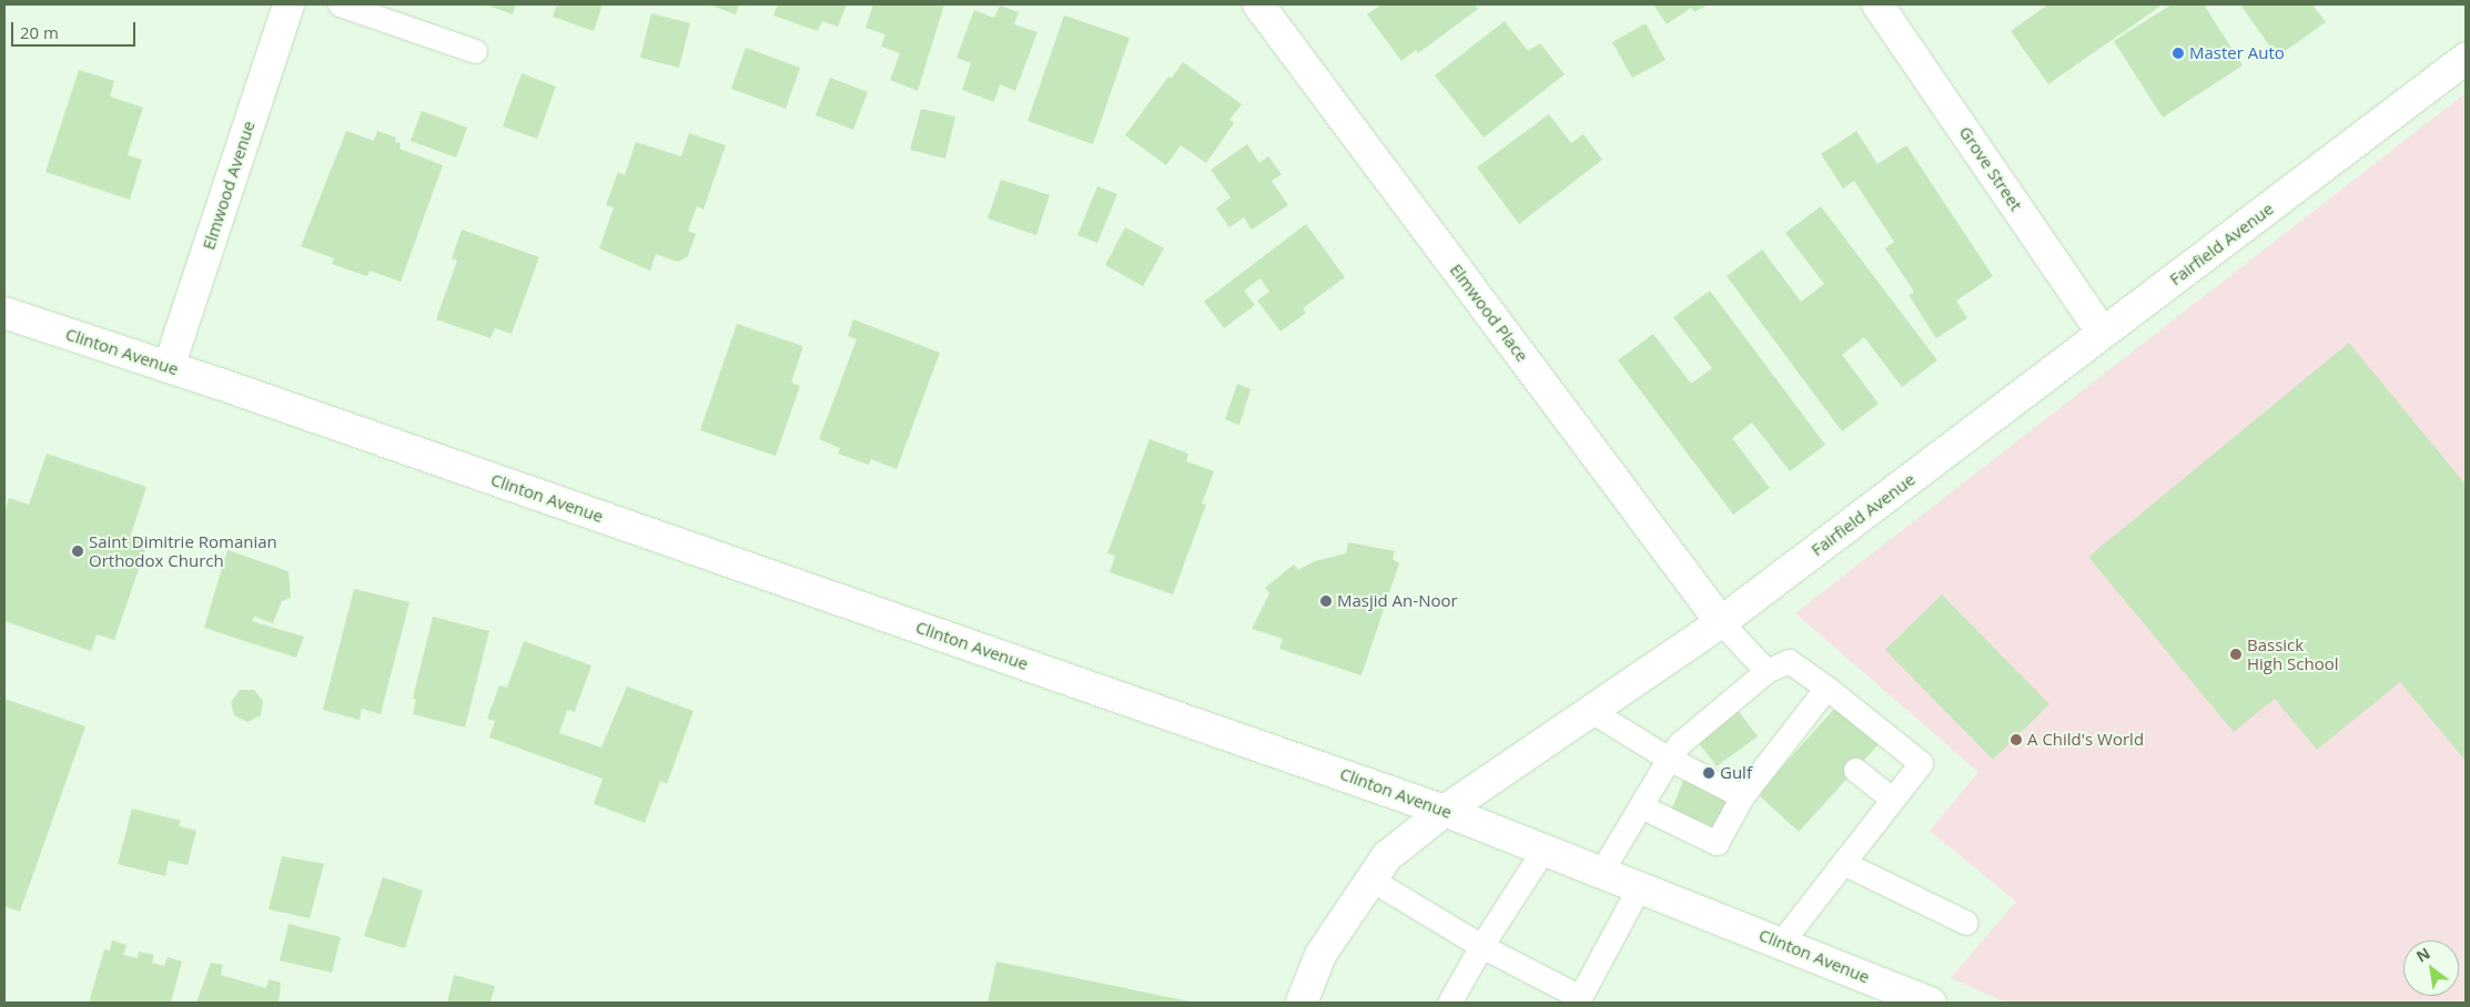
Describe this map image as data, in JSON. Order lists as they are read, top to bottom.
{
  "streets": {
    "main road": [
      "Grove Street",
      "Elmwood Avenue",
      "Fairfield Avenue",
      "Elmwood Place",
      "Clinton Avenue"
    ]
  },
  "crossings": [
    ["Grove Street", "Fairfield Avenue"],
    ["Elmwood Avenue", "Clinton Avenue"],
    ["Fairfield Avenue", "Elmwood Place"],
    ["Fairfield Avenue", "Clinton Avenue"]
  ],
  "places": [
    "Master Auto",
    "Saint Dimitrie Romanian Orthodox Church",
    "Masjid An-Noor",
    "Bassick High School",
    "A Child's World",
    "Gulf"
  ],
  "scale_bar": "20 m",
  "north": "top left"
}
